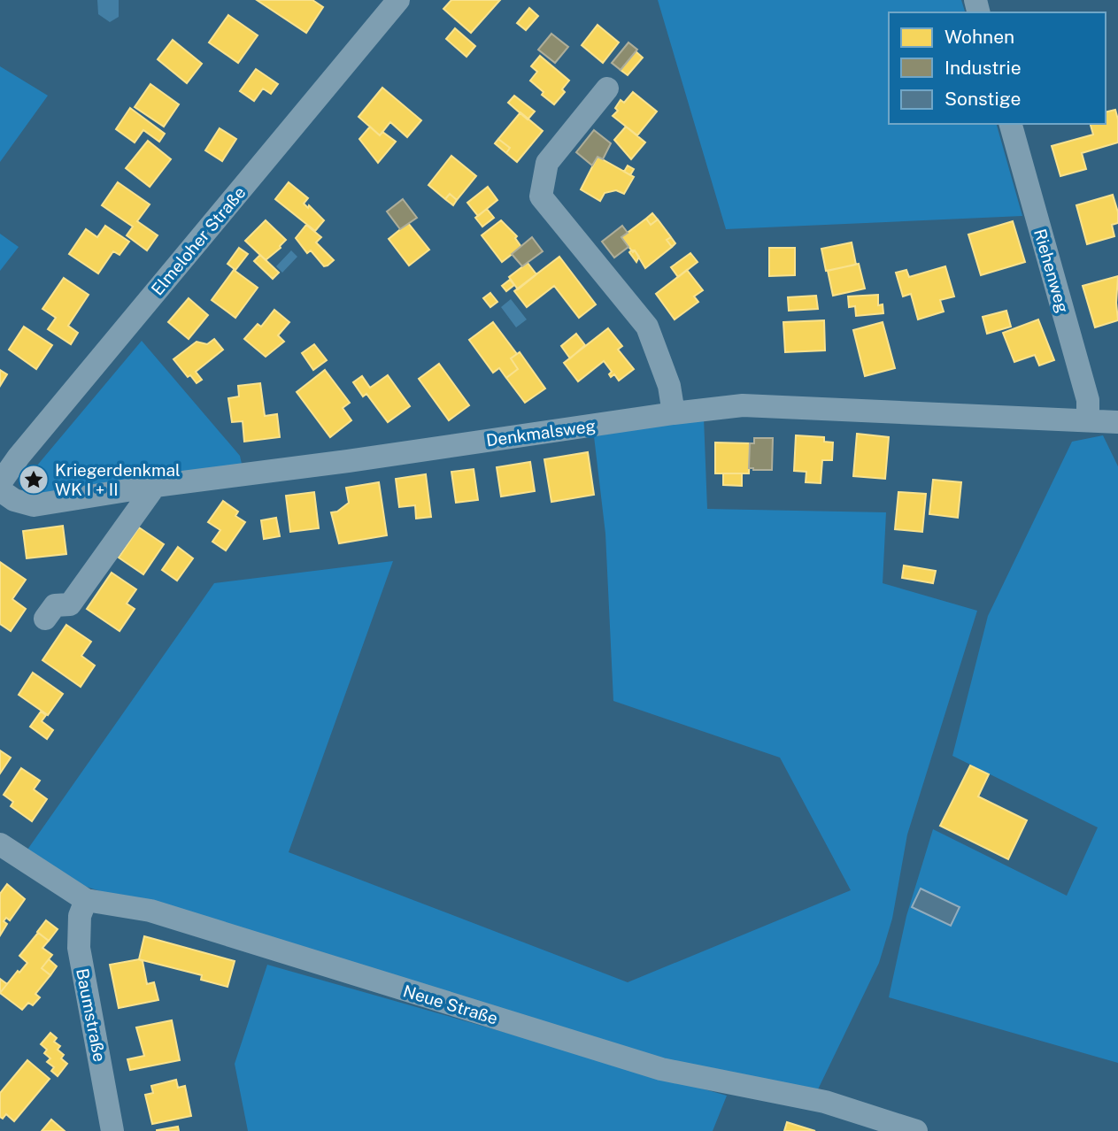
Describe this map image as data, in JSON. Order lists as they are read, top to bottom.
{
  "streets": {
    "street": [
      "Elmeloher Straße",
      "Riehenweg",
      "Denkmalsweg",
      "Neue Straße",
      "Baumstraße"
    ]
  },
  "crossings": [
    ["Riehenweg", "Denkmalsweg"],
    ["Neue Straße", "Baumstraße"]
  ],
  "places": {
    "place": ["Kriegerdenkmal WK I + II"]
  },
  "legend": ["Wohnen", "Industrie", "Sonstige"]
}
